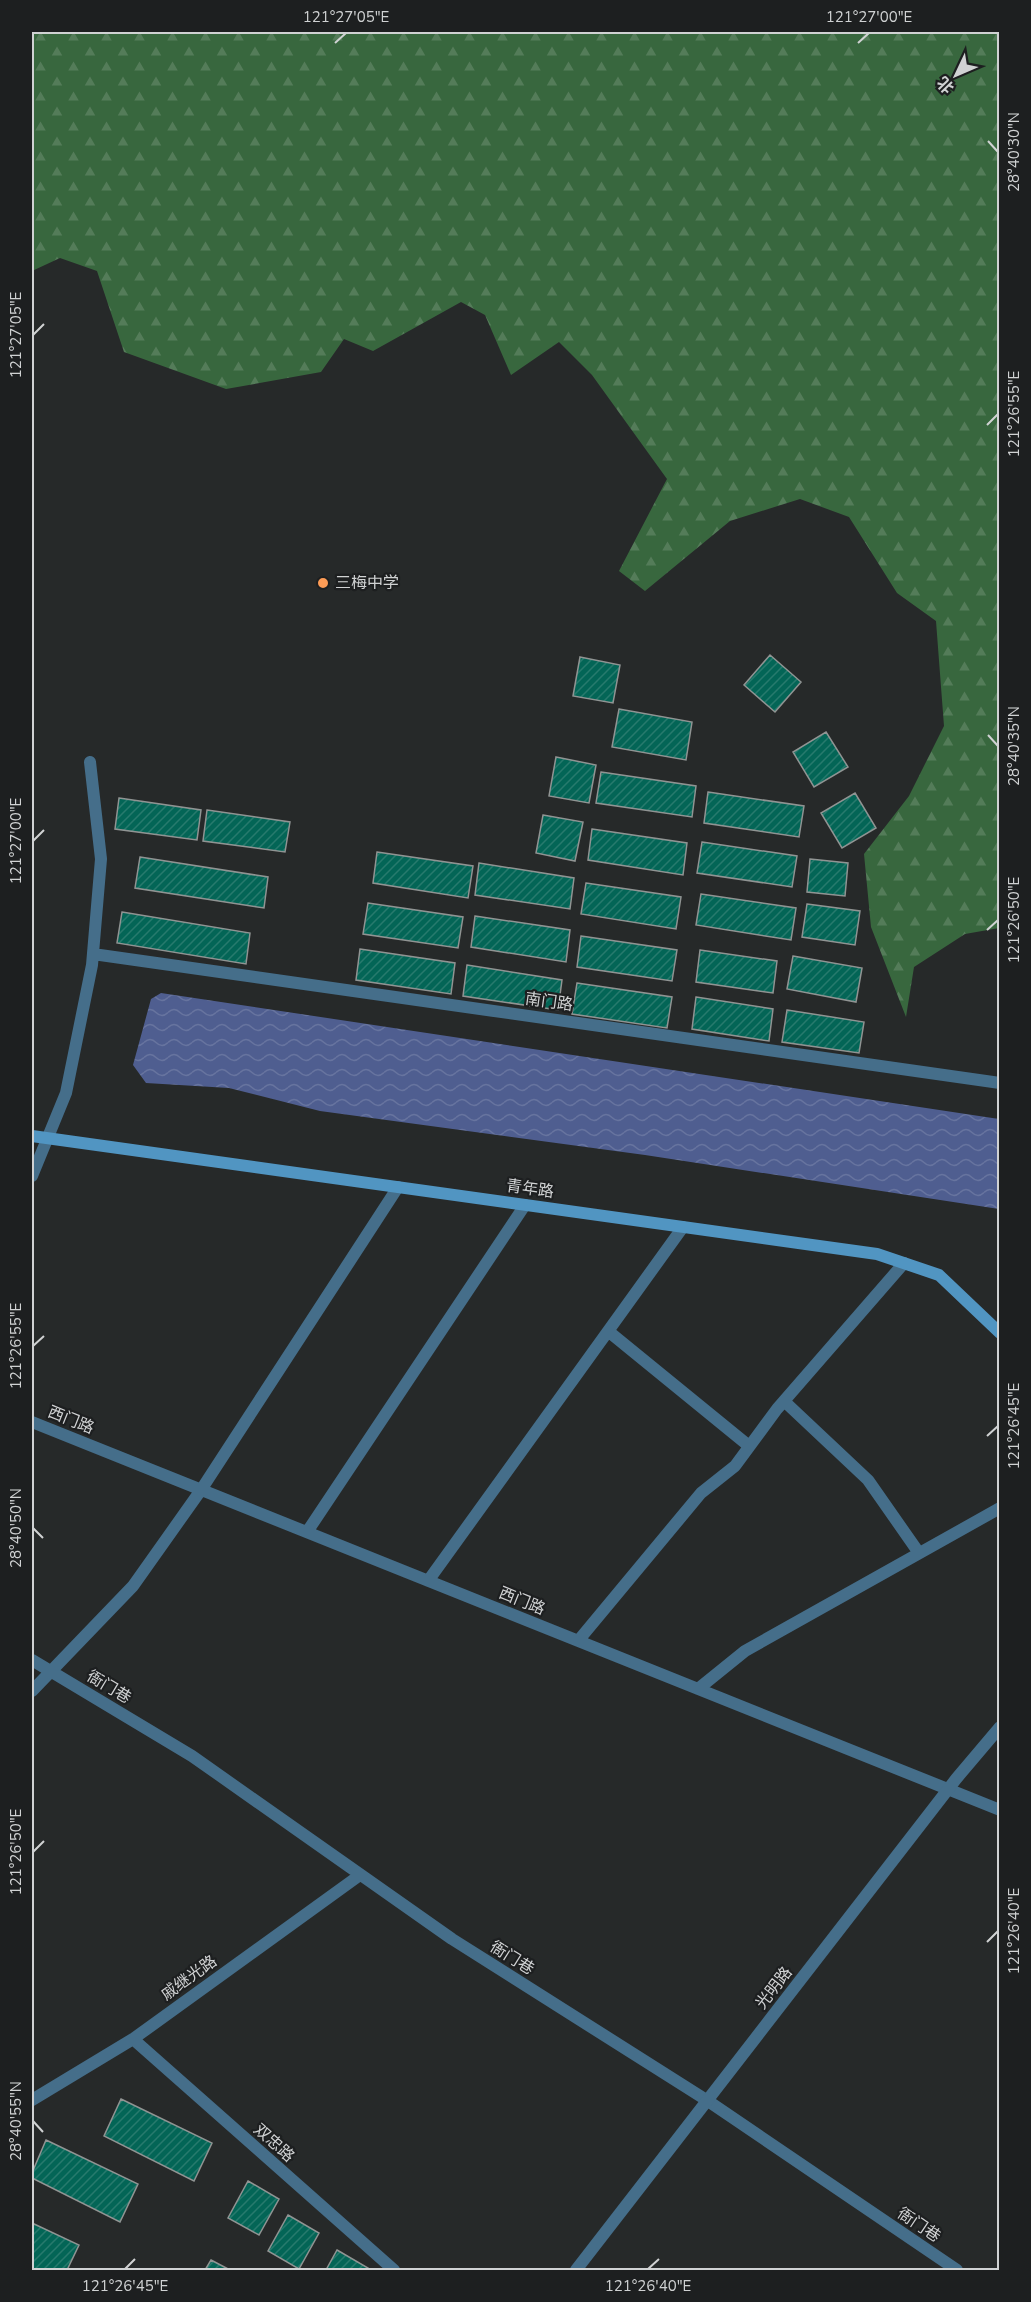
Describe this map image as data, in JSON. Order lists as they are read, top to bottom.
{
  "streets": {
    "main road": ["青年路"],
    "street": [
      "南门路",
      "西门路",
      "衙门巷",
      "戚继光路",
      "光明路",
      "双忠路"
    ]
  },
  "crossings": [
    ["西门路", "光明路"],
    ["衙门巷", "戚继光路"],
    ["衙门巷", "光明路"],
    ["戚继光路", "双忠路"]
  ],
  "places": ["三梅中学"],
  "north": "bottom left",
  "coordinates": [
    "121°27'05\"E",
    "121°27'00\"E",
    "28°40'30\"N",
    "121°26'55\"E",
    "28°40'35\"N",
    "121°26'50\"E",
    "121°26'45\"E",
    "28°40'50\"N",
    "121°26'40\"E",
    "28°40'55\"N"
  ]
}
